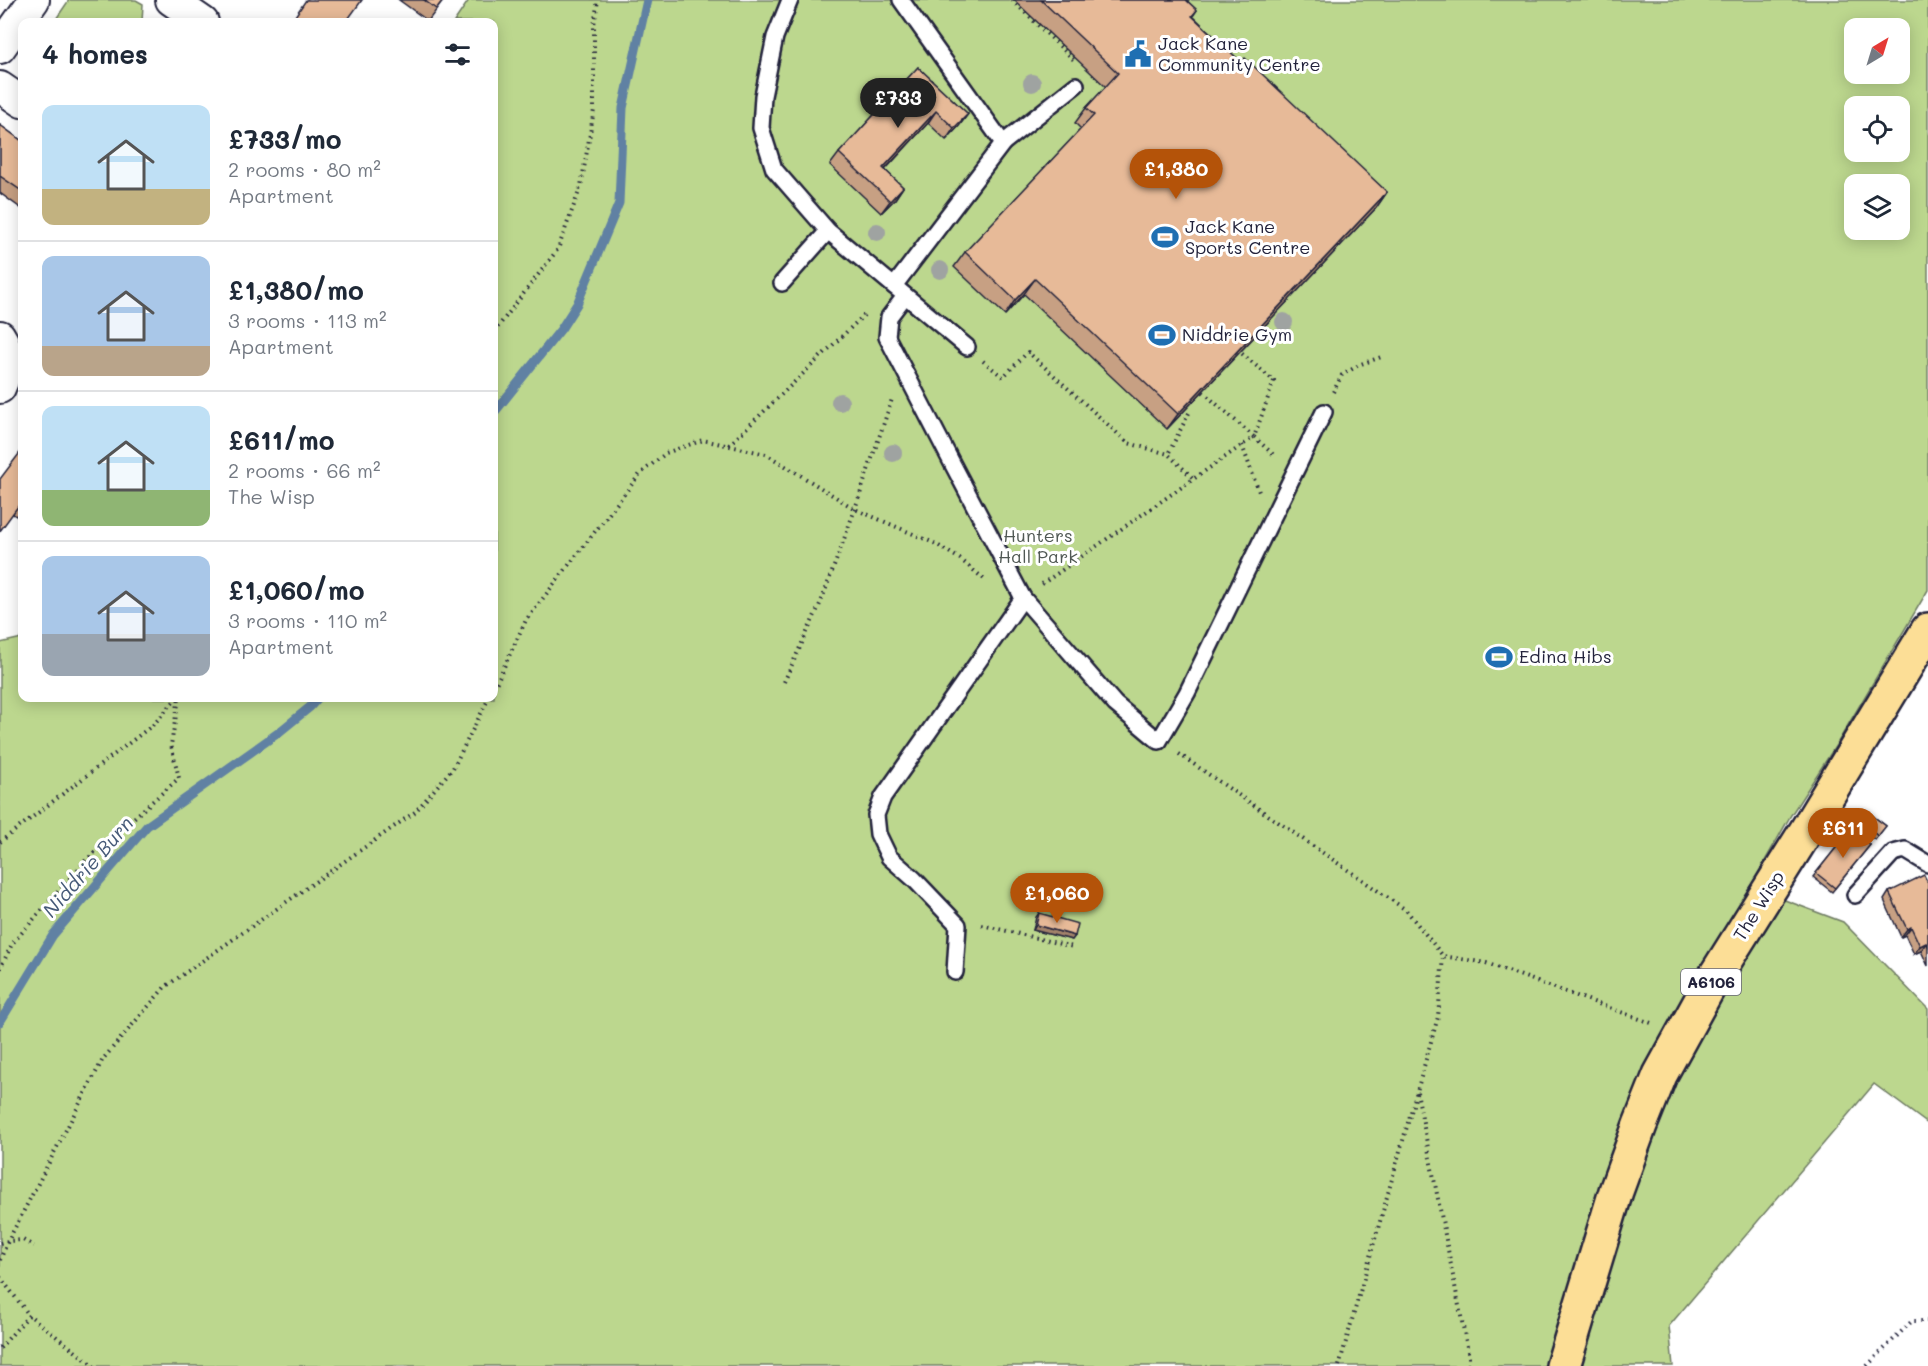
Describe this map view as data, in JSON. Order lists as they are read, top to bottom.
{
  "streets": {
    "main road": ["The Wisp", "A6106"]
  },
  "water": ["Niddrie Burn"],
  "parks": ["Hunters Hall Park"],
  "places": {
    "public building": ["Jack Kane Community Centre"],
    "sports": ["Jack Kane Sports Centre", "Niddrie Gym", "Edina Hibs"]
  },
  "north": "top right",
  "page": {
    "heading": "4 homes",
    "price": [
      "£733",
      "£1,380",
      "£611",
      "£1,060"
    ],
    "list": [
      {
        "name": "£733/mo",
        "note": "2 rooms · 80 m² · Apartment"
      },
      {
        "name": "£1,380/mo",
        "note": "3 rooms · 113 m² · Apartment"
      },
      {
        "name": "£611/mo",
        "note": "2 rooms · 66 m² · The Wisp"
      },
      {
        "name": "£1,060/mo",
        "note": "3 rooms · 110 m² · Apartment"
      }
    ]
  }
}
